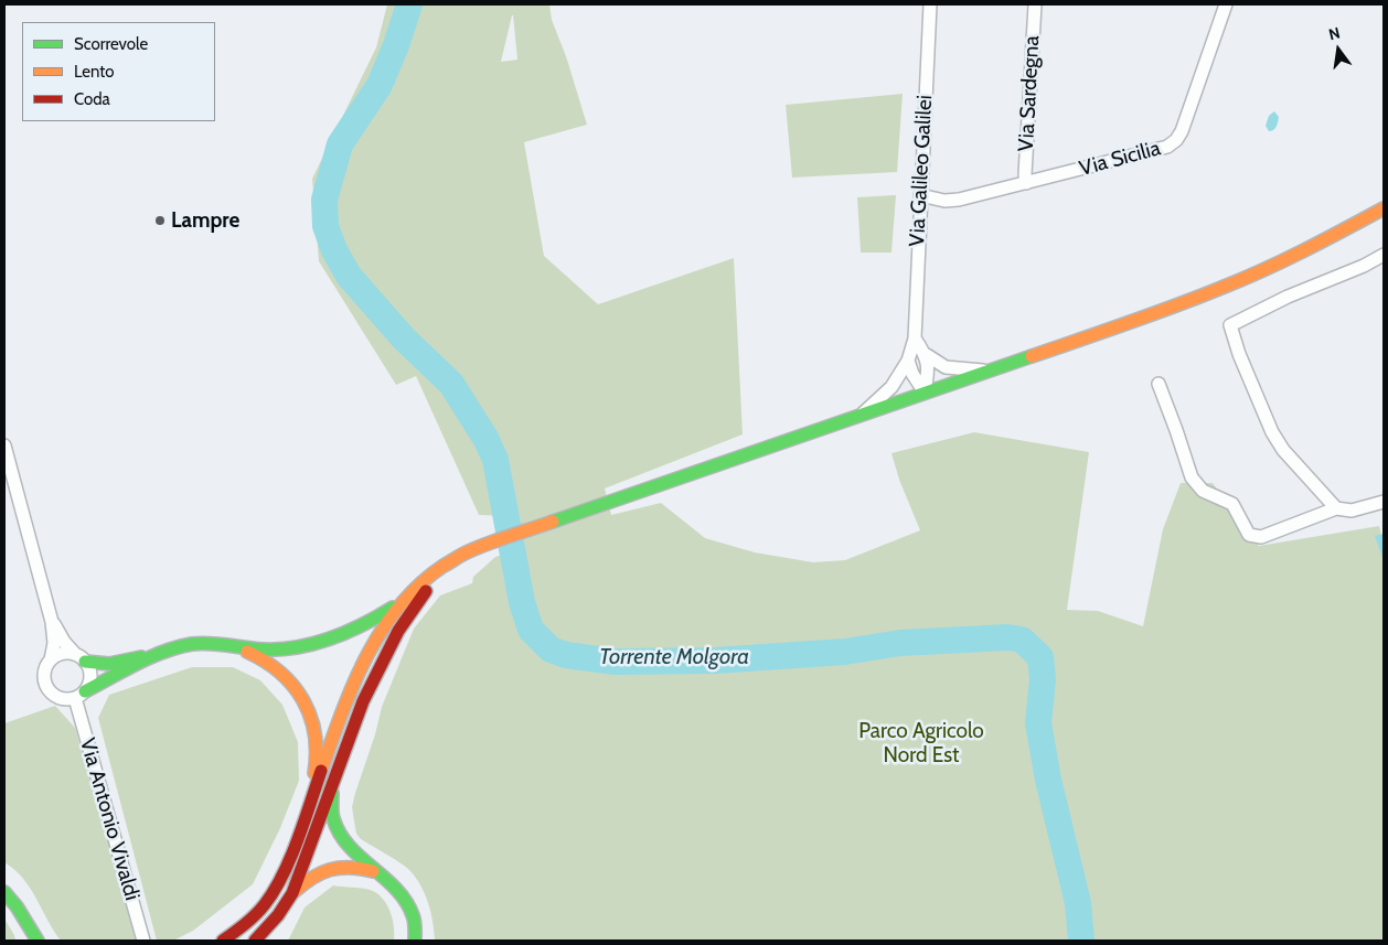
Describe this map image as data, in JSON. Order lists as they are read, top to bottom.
{
  "streets": {
    "street": [
      "Via Sardegna",
      "Via Sicilia",
      "Via Galileo Galilei",
      "Via Antonio Vivaldi"
    ]
  },
  "crossings": [
    ["Via Sardegna", "Via Sicilia"],
    ["Via Sicilia", "Via Galileo Galilei"]
  ],
  "water": ["Torrente Molgora"],
  "parks": ["Parco Agricolo Nord Est"],
  "places": ["Lampre"],
  "legend": ["Scorrevole", "Lento", "Coda"],
  "north": "top"
}
